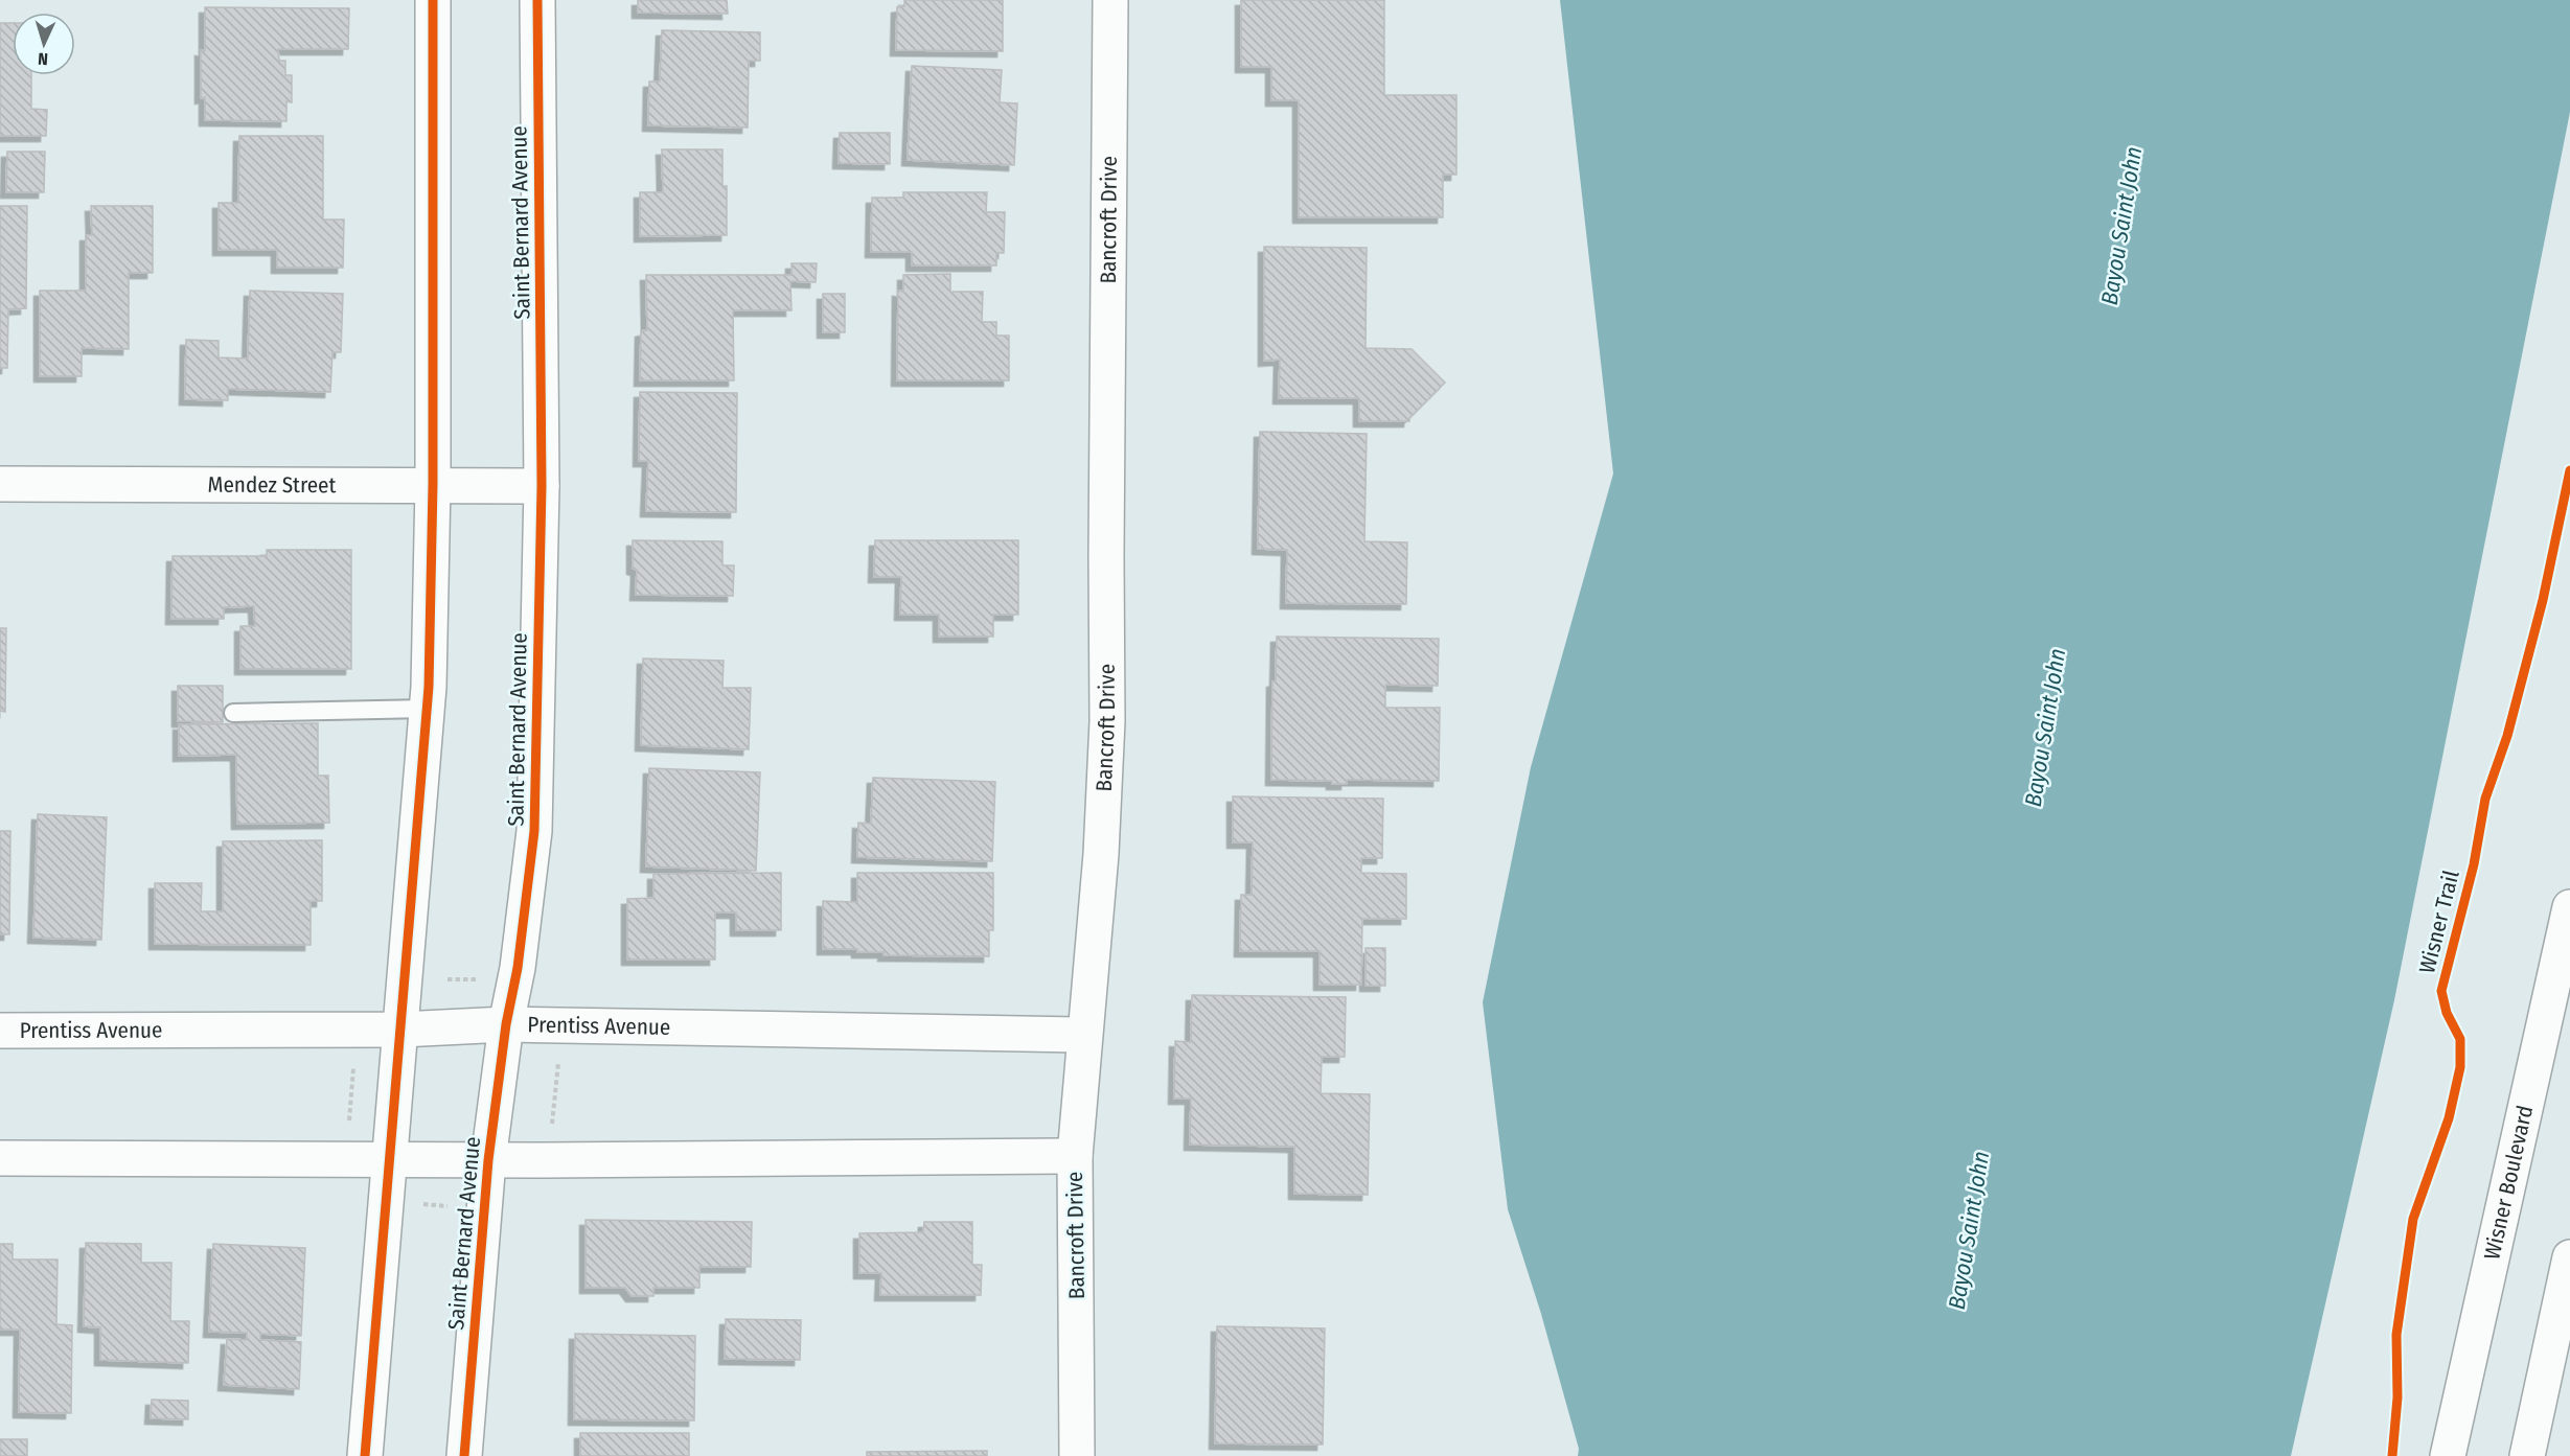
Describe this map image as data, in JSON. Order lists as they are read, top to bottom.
{
  "streets": {
    "street": [
      "Bancroft Drive",
      "Saint Bernard Avenue",
      "Mendez Street",
      "Prentiss Avenue",
      "Wisner Boulevard"
    ],
    "cycle path": ["Wisner Trail"]
  },
  "crossings": [
    ["Bancroft Drive", "Prentiss Avenue"],
    ["Saint Bernard Avenue", "Mendez Street"],
    ["Saint Bernard Avenue", "Prentiss Avenue"]
  ],
  "water": ["Bayou Saint John"],
  "north": "bottom"
}
